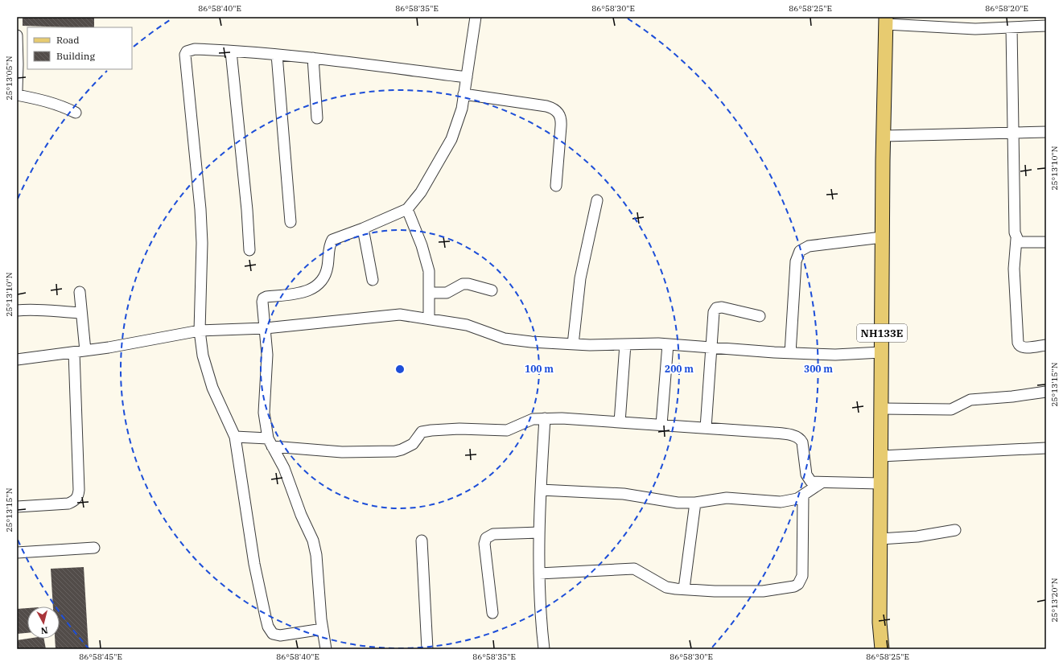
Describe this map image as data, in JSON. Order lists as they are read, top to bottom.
{
  "streets": {
    "main road": ["NH133E"]
  },
  "legend": ["Road", "Building"],
  "north": "bottom",
  "coordinates": [
    "86°58'40\"E",
    "86°58'35\"E",
    "86°58'30\"E",
    "86°58'25\"E",
    "86°58'20\"E",
    "25°13'05\"N",
    "25°13'10\"N",
    "25°13'15\"N",
    "25°13'20\"N",
    "86°58'45\"E"
  ],
  "rings": ["100 m", "200 m", "300 m"]
}
